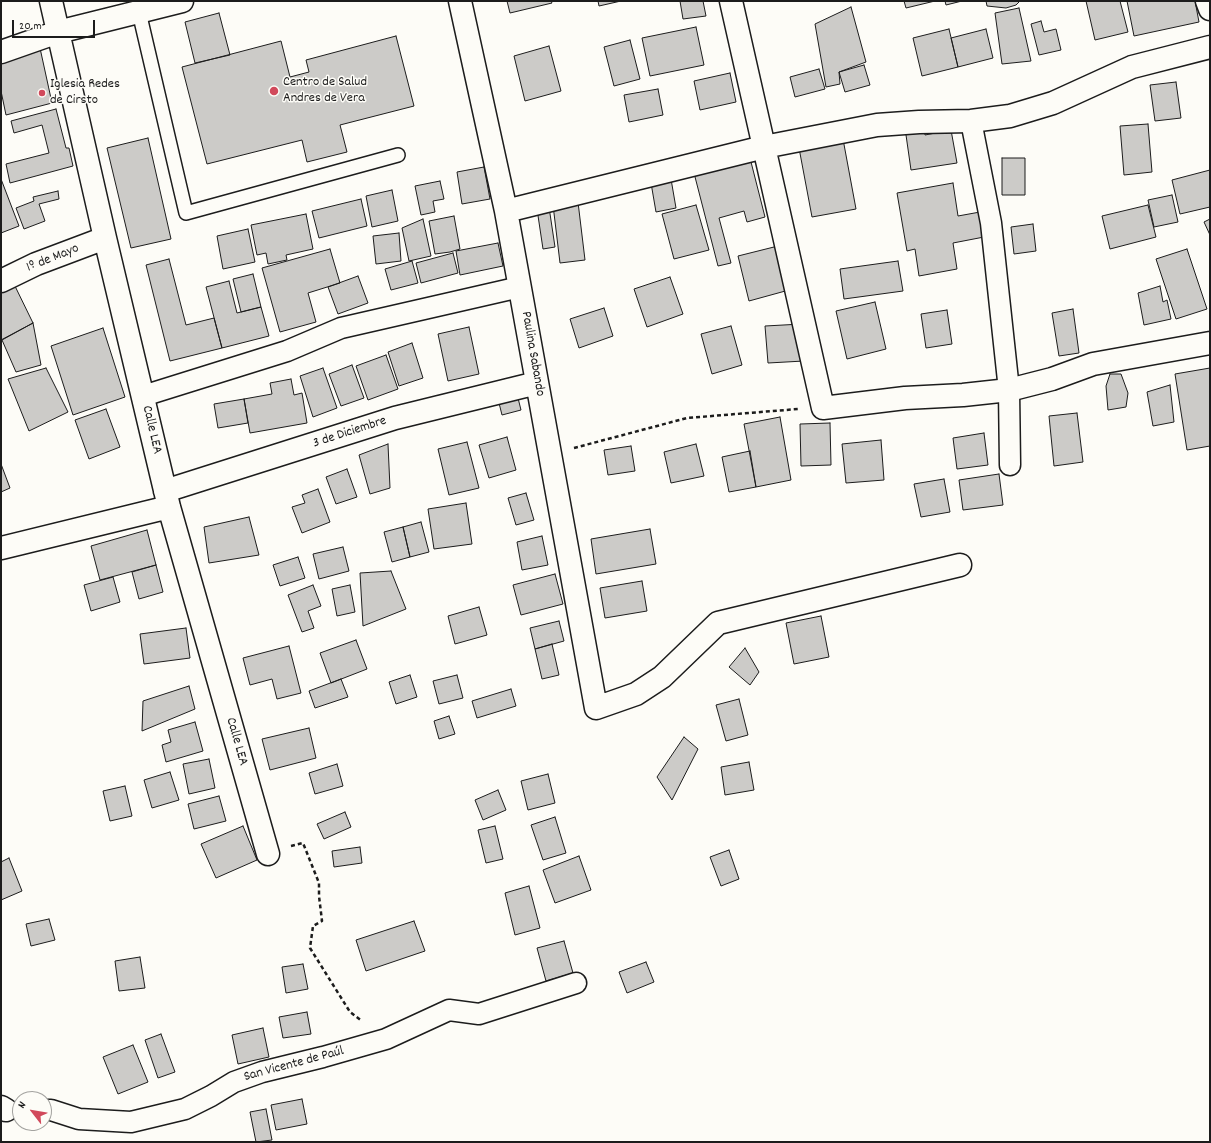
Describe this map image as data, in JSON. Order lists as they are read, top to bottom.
{
  "streets": {
    "street": [
      "1º de Mayo",
      "Paulina Sabando",
      "Calle LEA",
      "3 de Diciembre",
      "San Vicente de Paúl"
    ]
  },
  "crossings": [
    ["1º de Mayo", "Calle LEA"],
    ["Paulina Sabando", "3 de Diciembre"],
    ["Calle LEA", "3 de Diciembre"]
  ],
  "places": ["Centro de Salud Andres de Vera", "Iglesia Redes de Cirsto"],
  "scale_bar": "20 m",
  "north": "top left"
}
